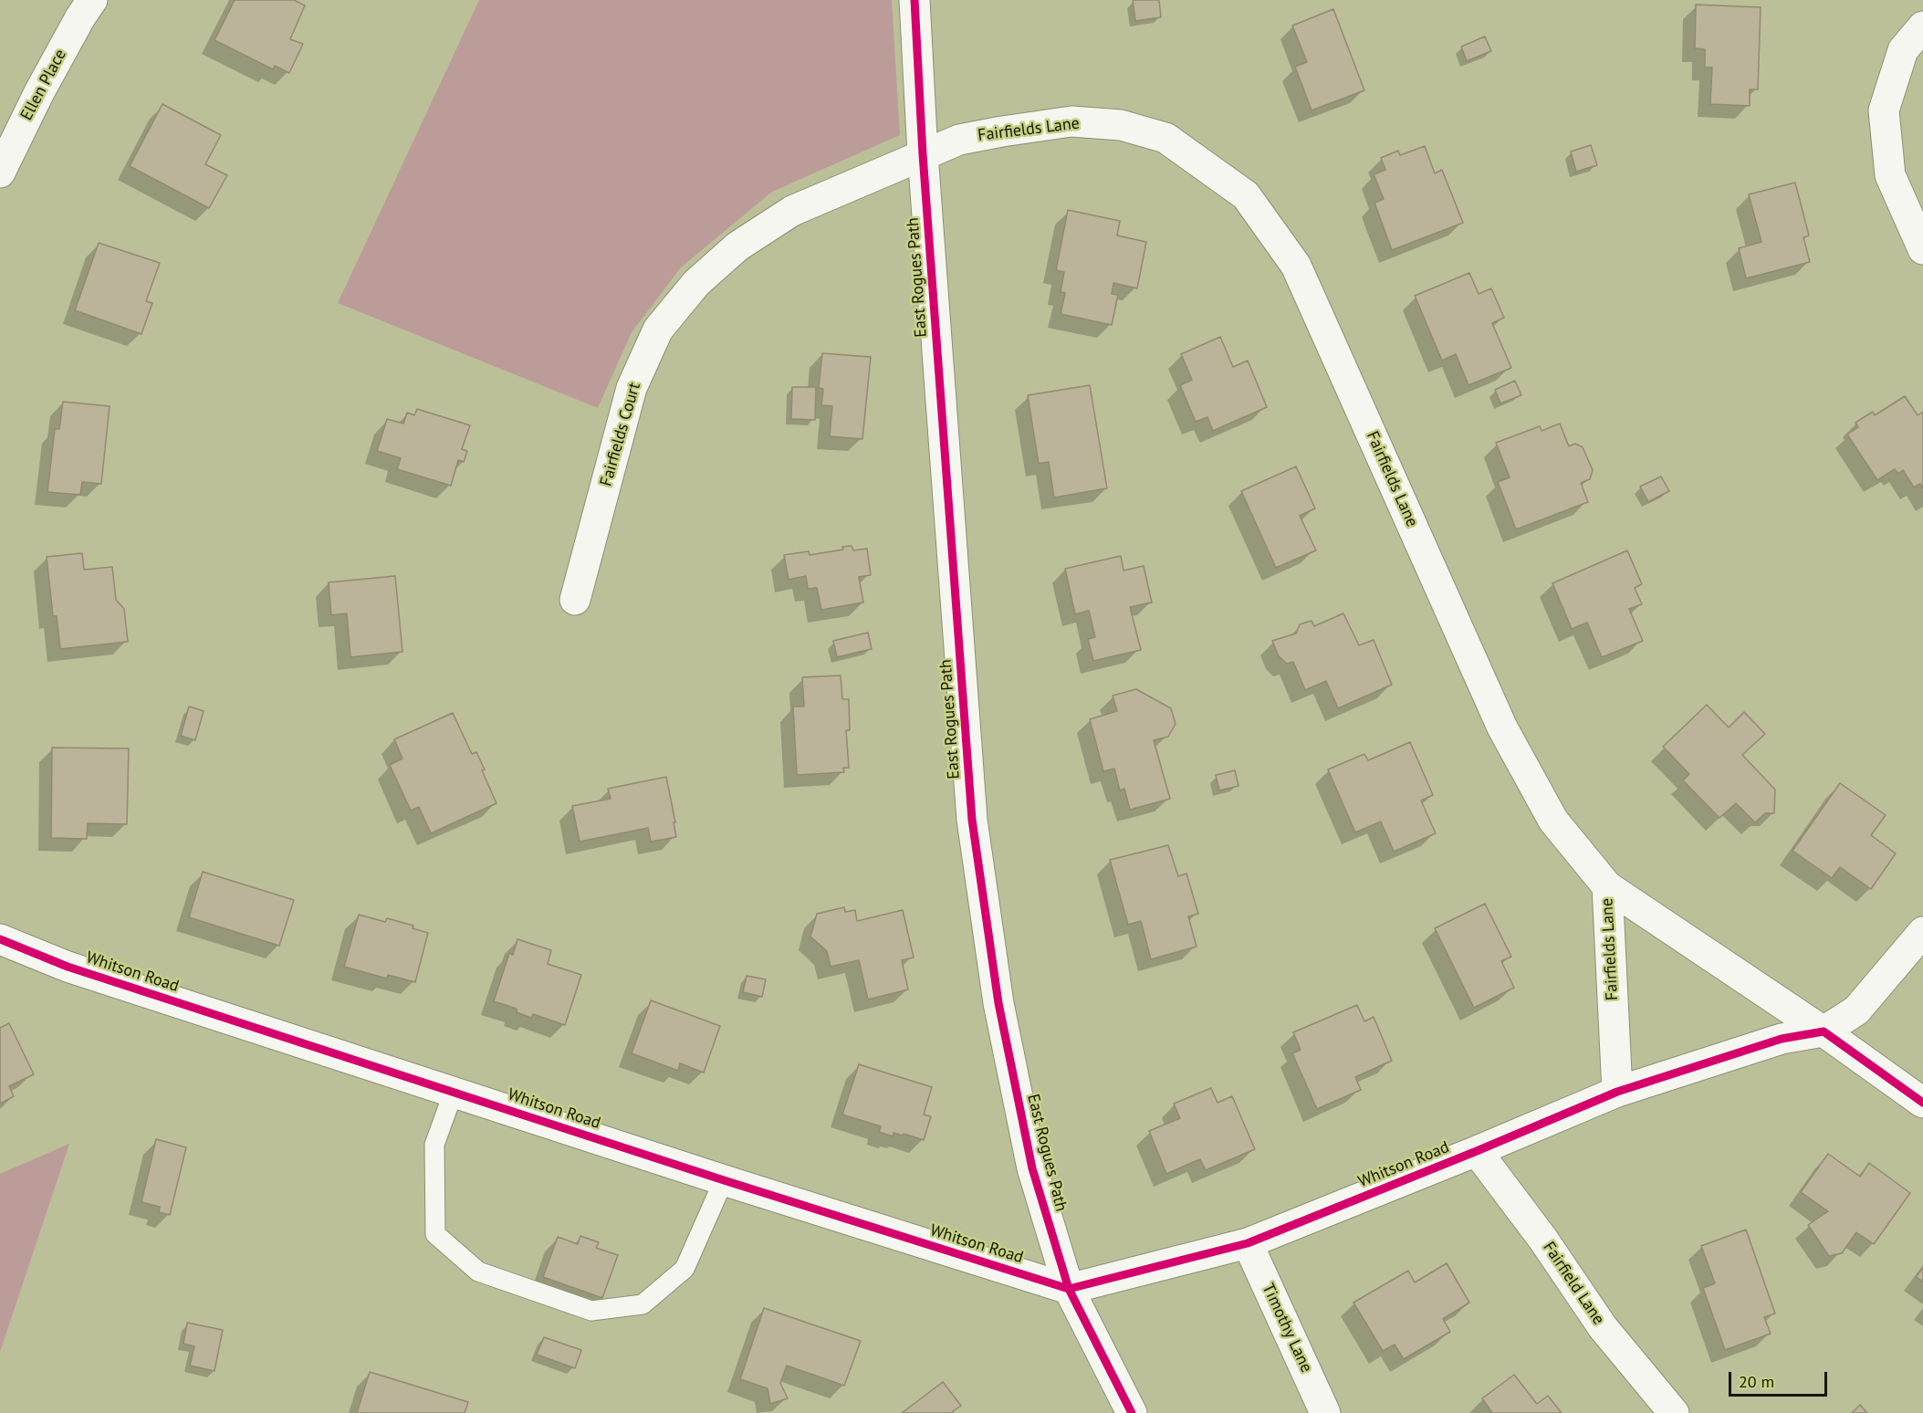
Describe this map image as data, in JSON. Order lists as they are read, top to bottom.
{
  "streets": {
    "street": [
      "Ellen Place",
      "Fairfields Lane",
      "East Rogues Path",
      "Fairfields Court",
      "Whitson Road",
      "Fairfield Lane",
      "Timothy Lane"
    ]
  },
  "crossings": [
    ["Fairfields Lane", "East Rogues Path"],
    ["Fairfields Lane", "Fairfields Court"],
    ["Fairfields Lane", "Whitson Road"],
    ["East Rogues Path", "Fairfields Court"],
    ["East Rogues Path", "Whitson Road"],
    ["Whitson Road", "Fairfield Lane"],
    ["Whitson Road", "Timothy Lane"]
  ],
  "scale_bar": "20 m"
}
